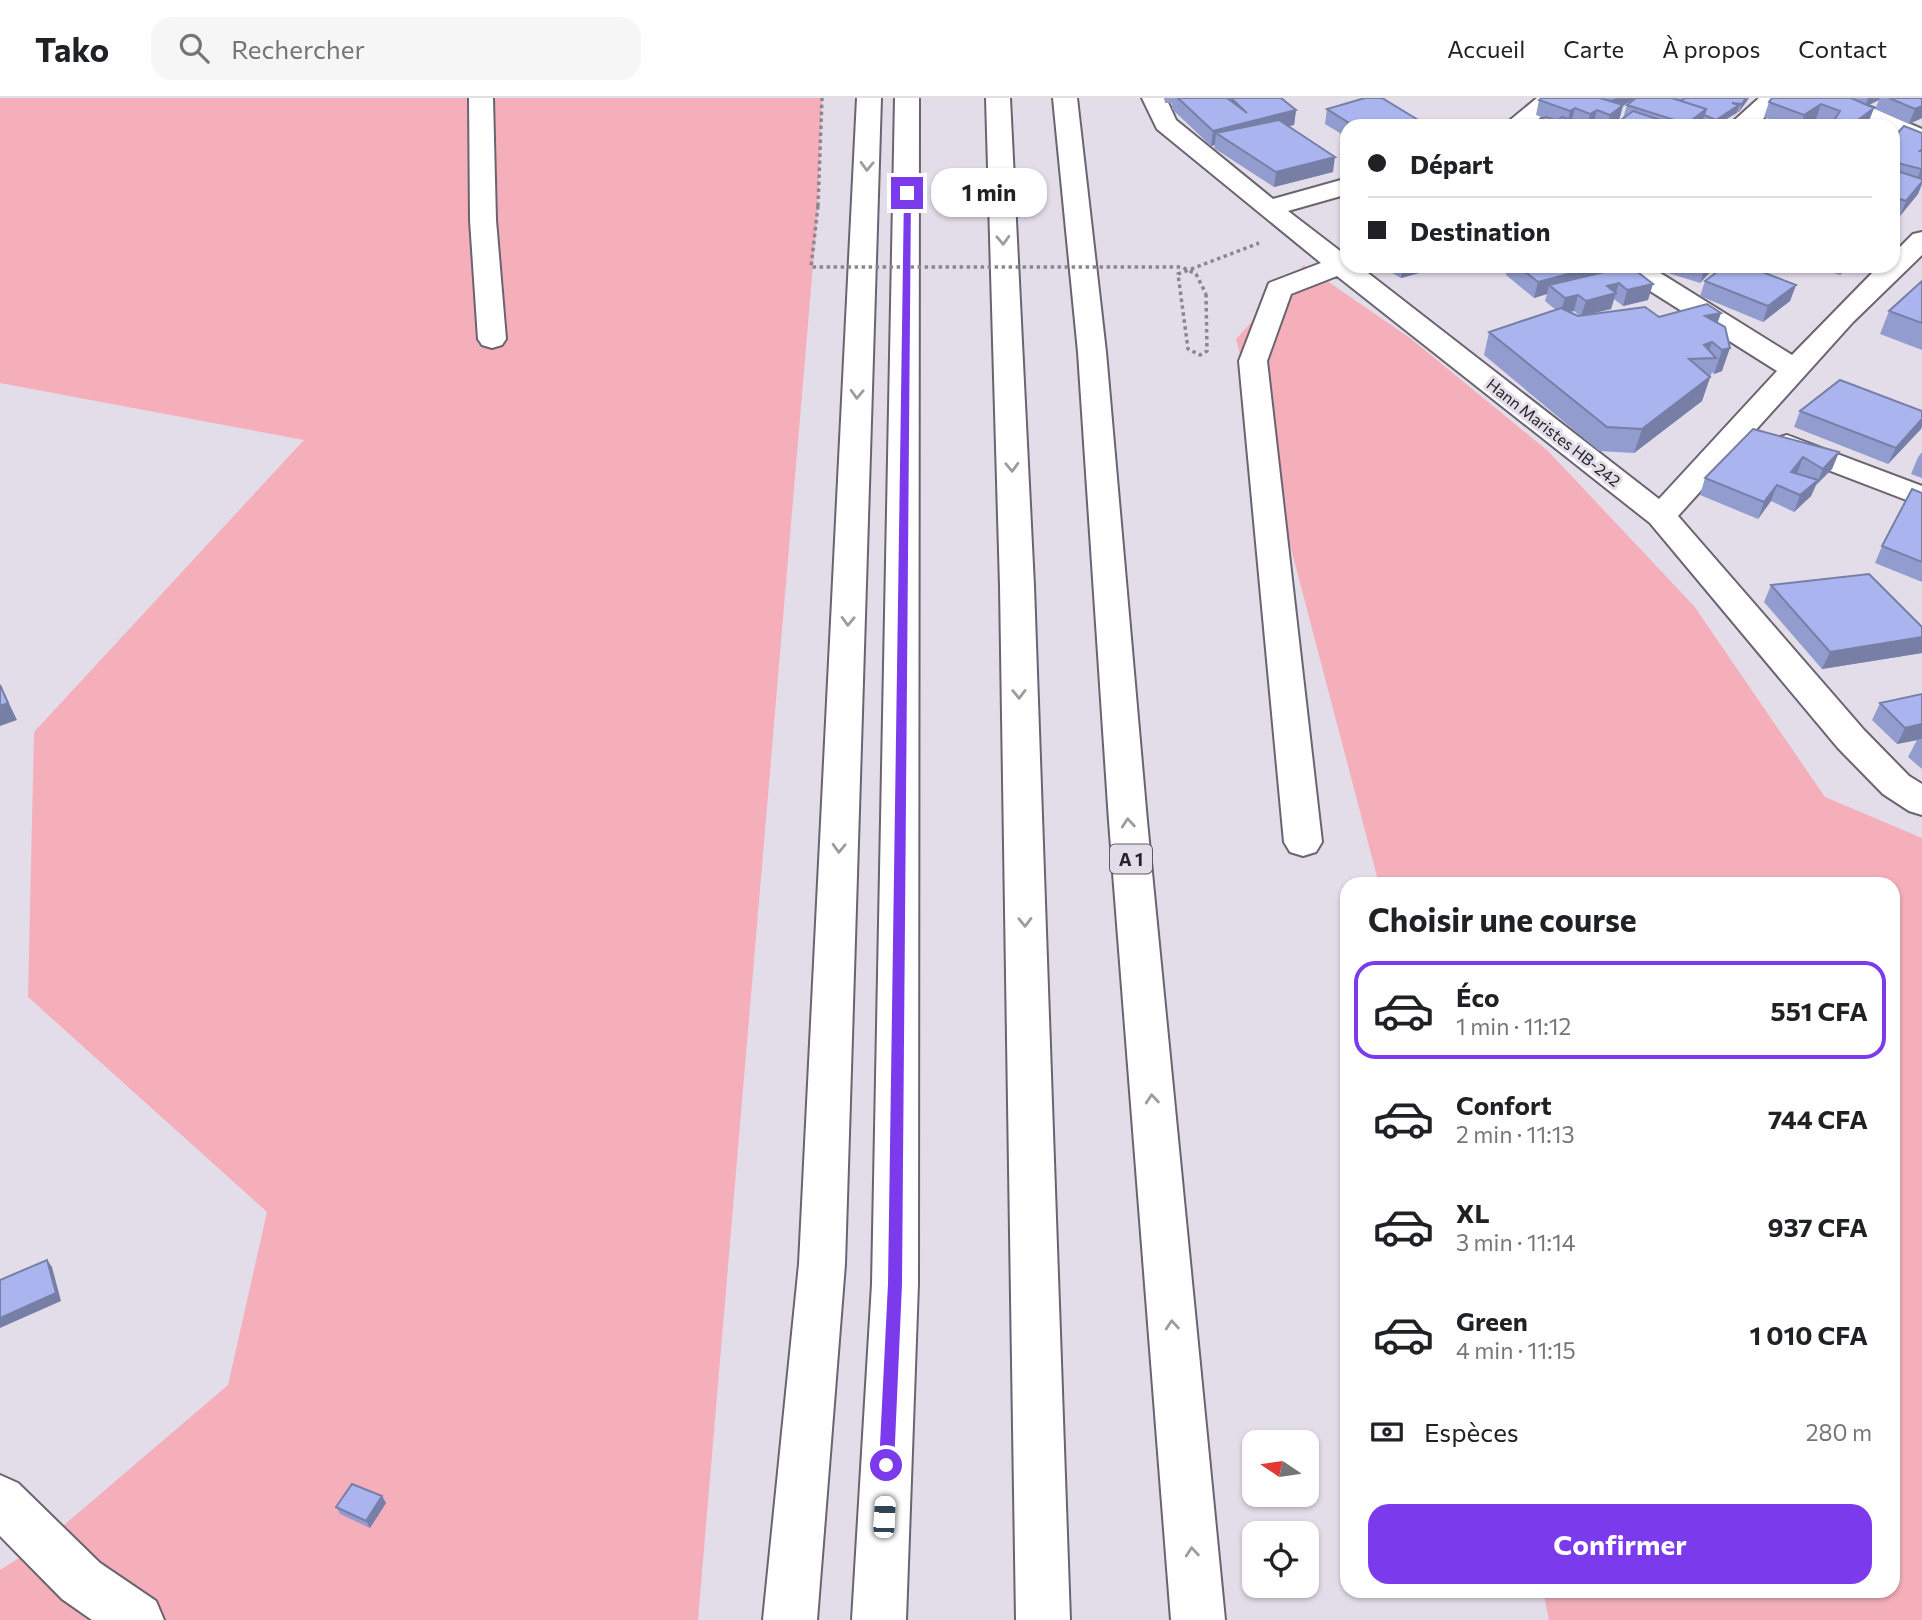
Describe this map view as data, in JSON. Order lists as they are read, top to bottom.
{
  "streets": {
    "main road": ["Hann Maristes HB-242", "A 1"]
  },
  "north": "left",
  "page": {
    "header": "Tako",
    "search": "Rechercher",
    "nav": [
      "Accueil",
      "Carte",
      "À propos",
      "Contact"
    ],
    "banner": ["Départ", "Destination"],
    "bubble": "1 min",
    "heading": "Choisir une course",
    "list": [
      {
        "name": "Éco",
        "note": "1 min · 11:12",
        "value": "551 CFA"
      },
      {
        "name": "Confort",
        "note": "2 min · 11:13",
        "value": "744 CFA"
      },
      {
        "name": "XL",
        "note": "3 min · 11:14",
        "value": "937 CFA"
      },
      {
        "name": "Green",
        "note": "4 min · 11:15",
        "value": "1 010 CFA"
      }
    ],
    "pay": ["Espèces", "280 m"],
    "buttons": "Confirmer"
  }
}
